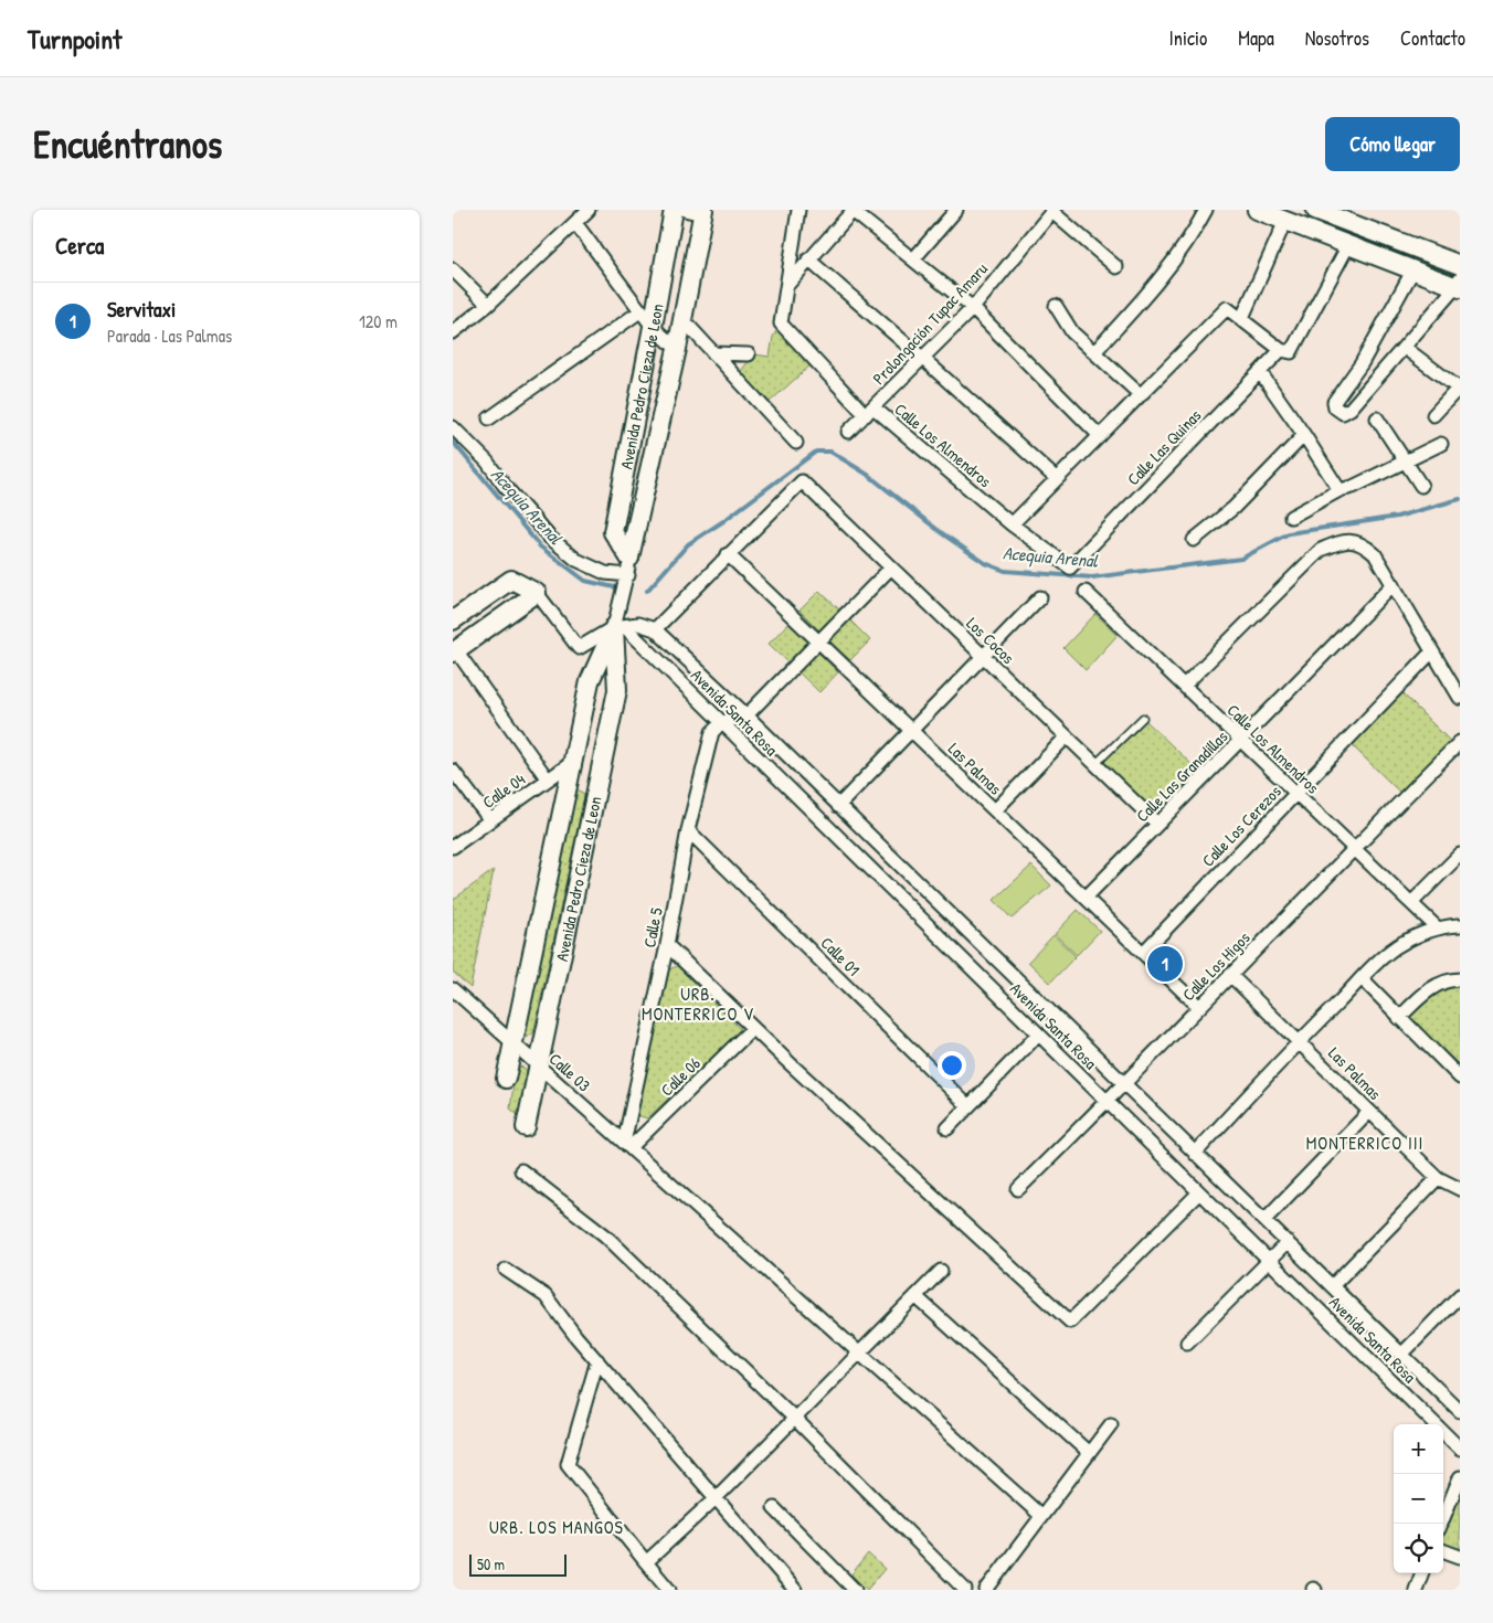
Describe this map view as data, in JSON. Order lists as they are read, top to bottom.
{
  "streets": {
    "street": [
      "Prolongación Tupac Amaru",
      "Avenida Pedro Cieza de Leon",
      "Calle Los Almendros",
      "Calle Las Quinas",
      "Los Cocos",
      "Avenida Santa Rosa",
      "Las Palmas",
      "Calle Las Granadillas",
      "Calle 04",
      "Calle Los Cerezos",
      "Calle 5",
      "Calle 01",
      "Calle Los Higos",
      "Calle 03",
      "Calle 06"
    ]
  },
  "crossings": [
    ["Prolongación Tupac Amaru", "Calle Los Almendros"],
    ["Avenida Pedro Cieza de Leon", "Avenida Santa Rosa"],
    ["Avenida Pedro Cieza de Leon", "Calle 04"],
    ["Avenida Pedro Cieza de Leon", "Calle 03"],
    ["Calle Los Almendros", "Calle Las Quinas"],
    ["Calle Los Almendros", "Calle Las Granadillas"],
    ["Calle Los Almendros", "Calle Los Cerezos"],
    ["Calle Los Almendros", "Calle Los Higos"],
    ["Los Cocos", "Las Palmas"],
    ["Los Cocos", "Calle Las Granadillas"],
    ["Avenida Santa Rosa", "Calle 5"],
    ["Avenida Santa Rosa", "Calle Los Higos"],
    ["Las Palmas", "Calle Las Granadillas"],
    ["Las Palmas", "Calle Los Cerezos"],
    ["Las Palmas", "Calle Los Higos"],
    ["Calle 5", "Calle 01"],
    ["Calle 5", "Calle 03"],
    ["Calle 5", "Calle 06"],
    ["Calle 03", "Calle 06"]
  ],
  "districts": ["URB. MONTERRICO V", "MONTERRICO III", "URB. LOS MANGOS"],
  "water": ["Acequia Arenal"],
  "scale_bar": "50 m",
  "page": {
    "header": "Turnpoint",
    "nav": [
      "Inicio",
      "Mapa",
      "Nosotros",
      "Contacto"
    ],
    "buttons": "Cómo llegar",
    "title": "Encuéntranos",
    "heading": "Cerca",
    "list": [
      {
        "mark": "1",
        "name": "Servitaxi",
        "note": "Parada · Las Palmas",
        "value": "120 m"
      }
    ],
    "pins": "1",
    "map_buttons": ["+", "−"],
    "scale": "50 m"
  }
}
